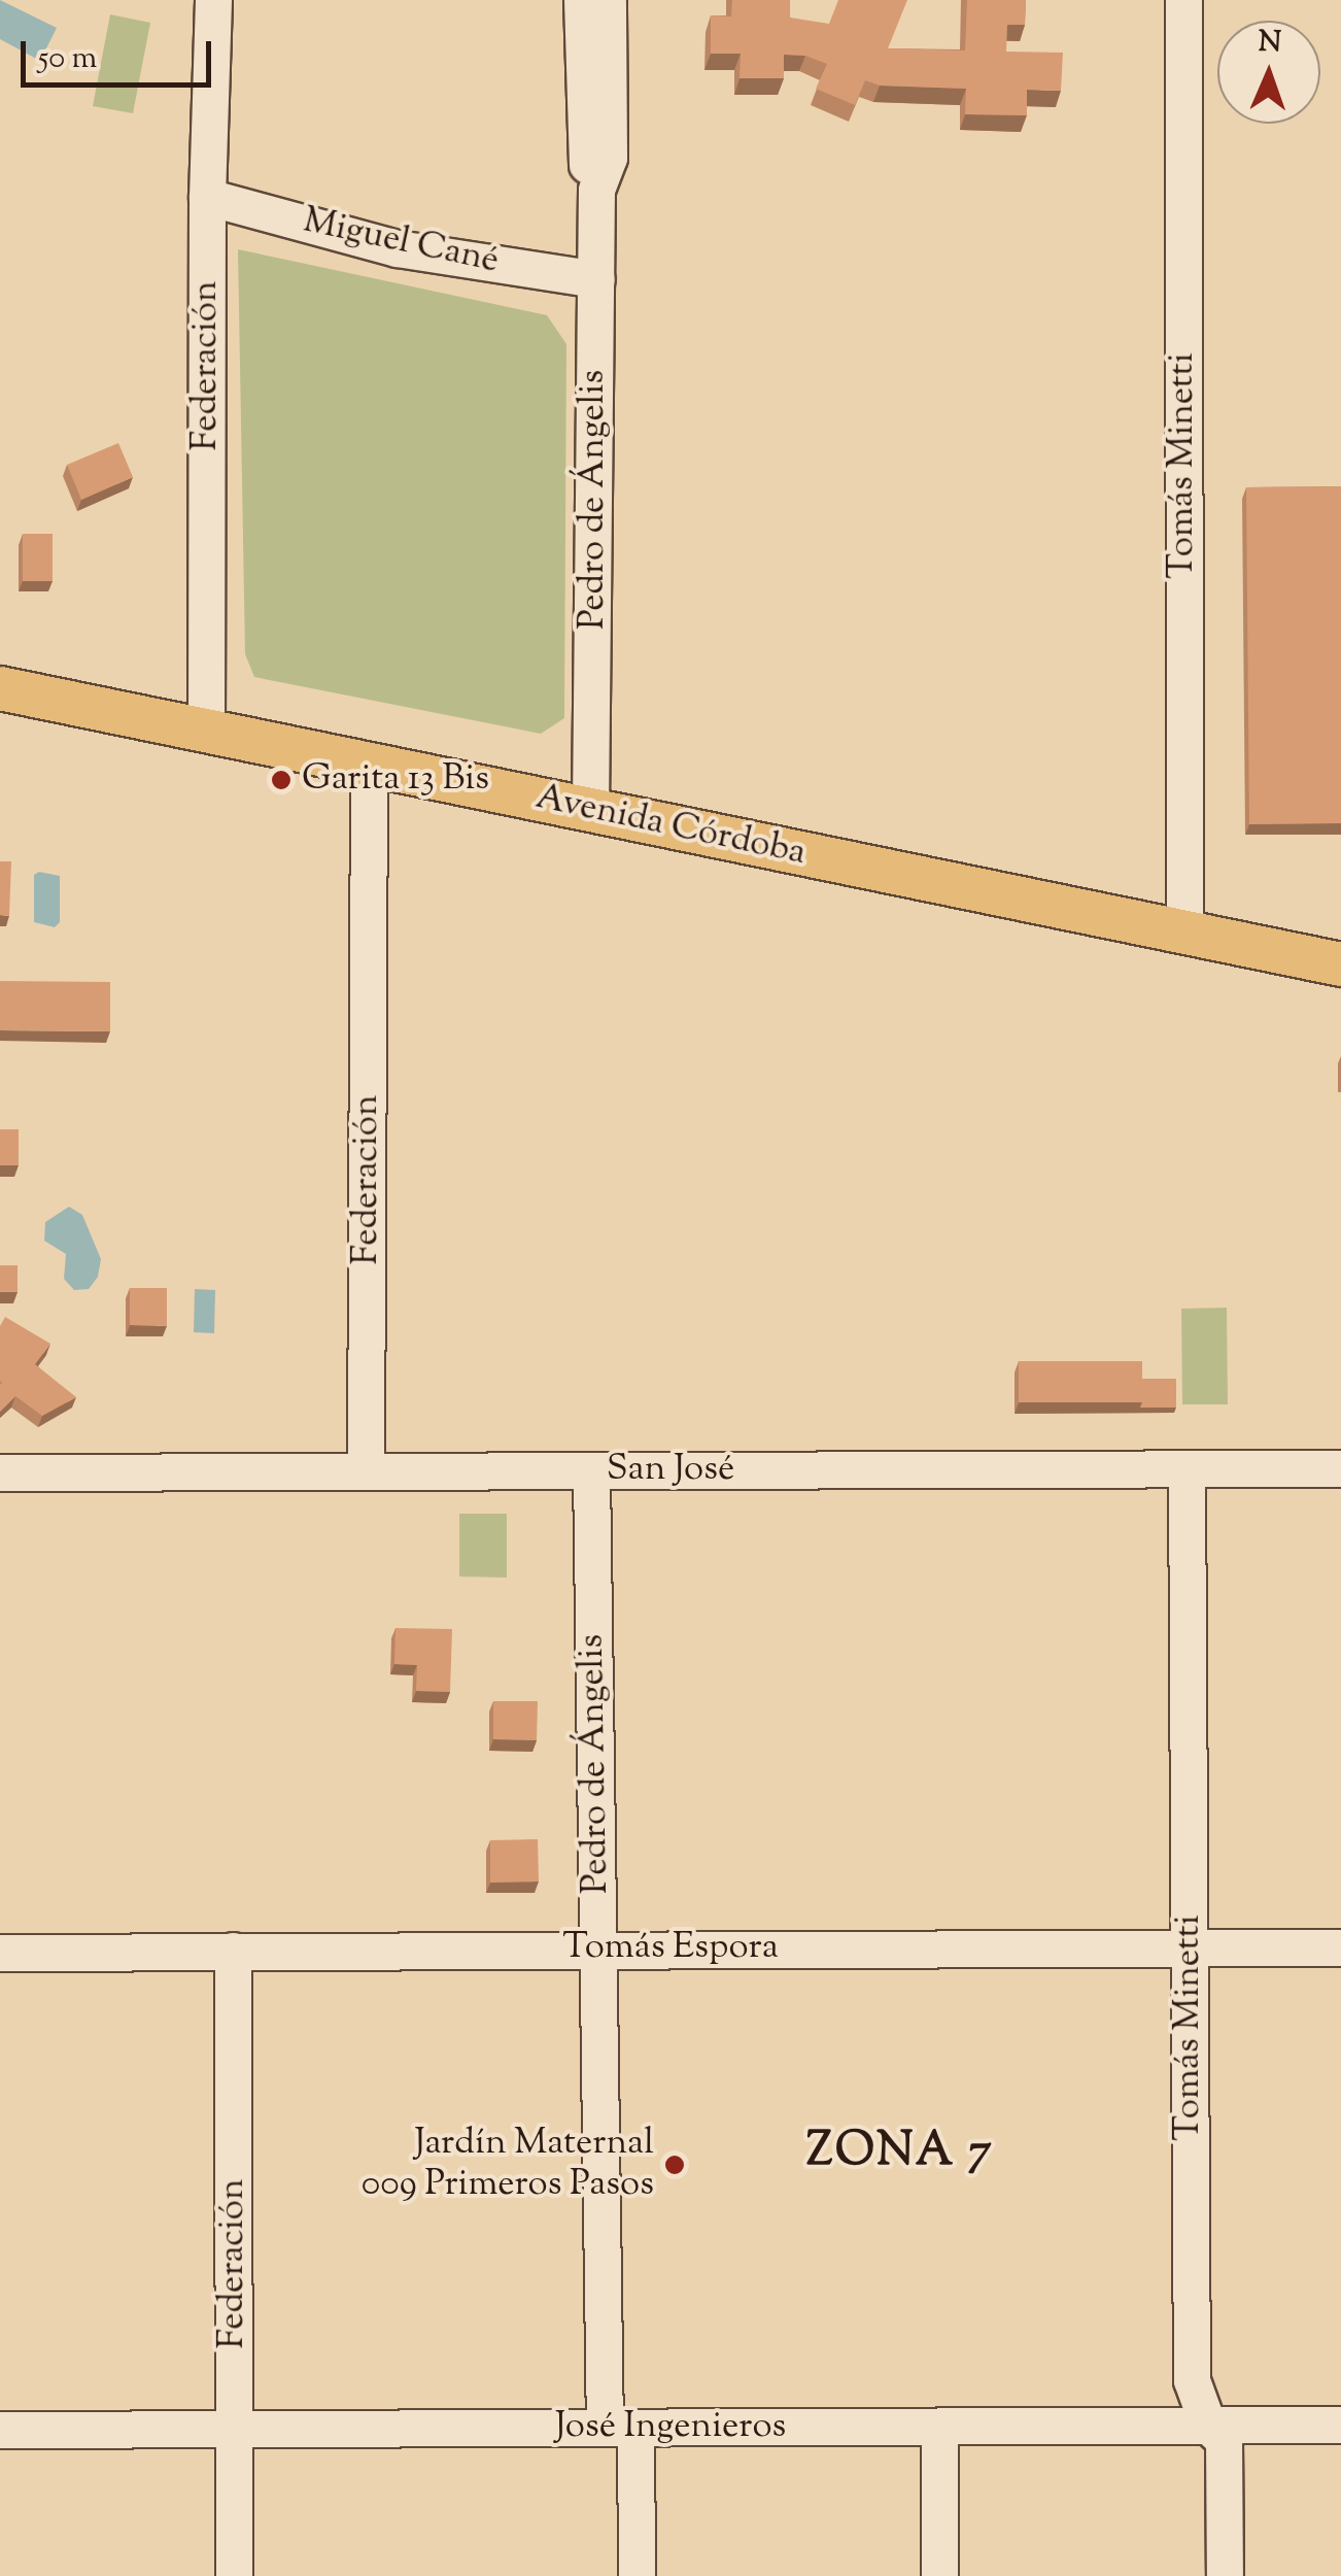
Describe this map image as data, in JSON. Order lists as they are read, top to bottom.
{
  "streets": {
    "main road": ["Avenida Córdoba"],
    "street": [
      "Miguel Cané",
      "Federación",
      "Tomás Minetti",
      "Pedro de Ángelis",
      "San José",
      "Tomás Espora",
      "José Ingenieros"
    ]
  },
  "crossings": [
    ["Miguel Cané", "Federación"],
    ["Miguel Cané", "Pedro de Ángelis"],
    ["Federación", "Avenida Córdoba"],
    ["Federación", "San José"],
    ["Federación", "Tomás Espora"],
    ["Federación", "José Ingenieros"],
    ["Tomás Minetti", "Avenida Córdoba"],
    ["Tomás Minetti", "San José"],
    ["Tomás Minetti", "Tomás Espora"],
    ["Tomás Minetti", "José Ingenieros"],
    ["Pedro de Ángelis", "Avenida Córdoba"],
    ["Pedro de Ángelis", "San José"],
    ["Pedro de Ángelis", "Tomás Espora"],
    ["Pedro de Ángelis", "José Ingenieros"]
  ],
  "districts": ["ZONA 7"],
  "places": ["Garita 13 Bis", "Jardín Maternal 009 Primeros Pasos"],
  "scale_bar": "50 m",
  "north": "top"
}
